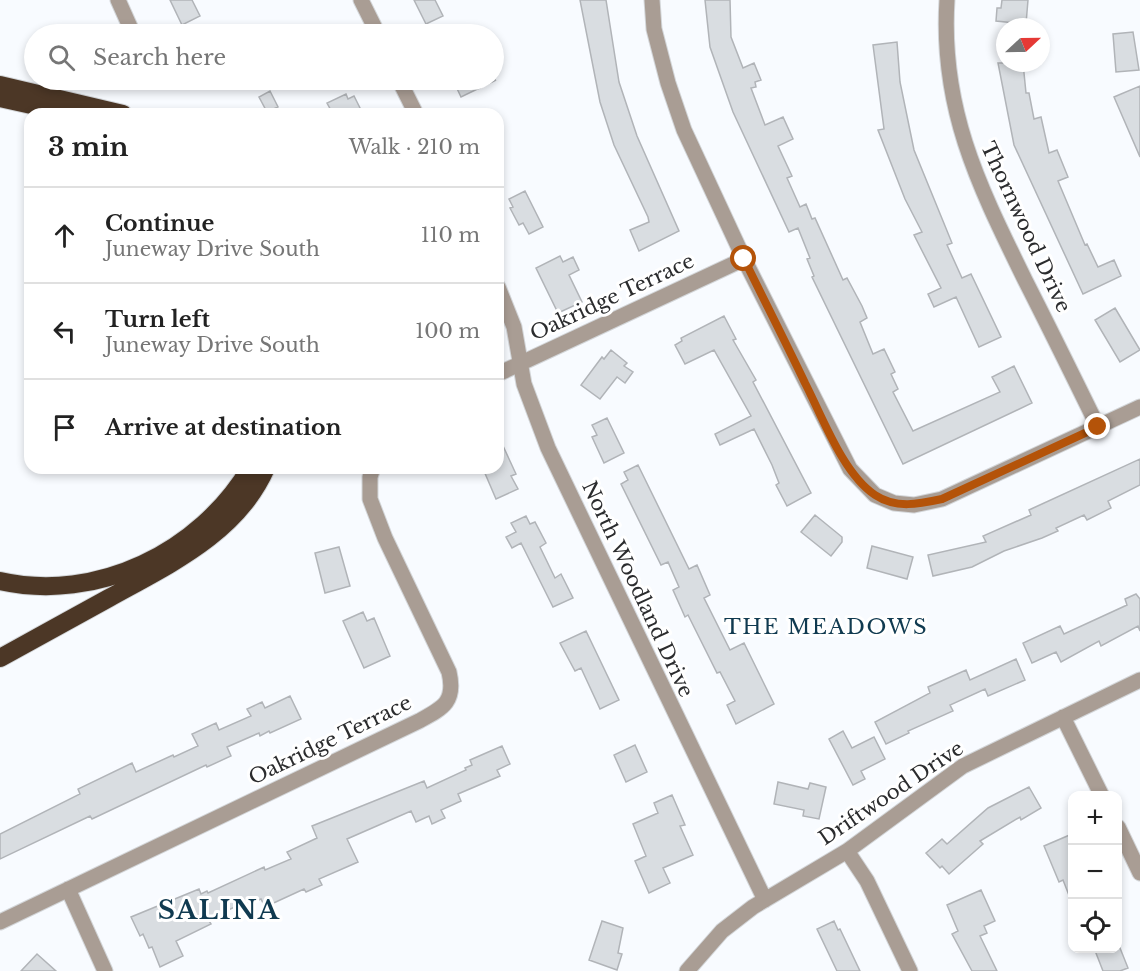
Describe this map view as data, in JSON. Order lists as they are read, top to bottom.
{
  "streets": {
    "street": [
      "Thornwood Drive",
      "Oakridge Terrace",
      "North Woodland Drive",
      "Driftwood Drive"
    ]
  },
  "crossings": [
    ["Oakridge Terrace", "North Woodland Drive"],
    ["North Woodland Drive", "Driftwood Drive"]
  ],
  "districts": ["THE MEADOWS", "SALINA"],
  "north": "right",
  "page": {
    "search": "Search here",
    "heading": ["3 min", "Walk · 210 m"],
    "list": [
      ["Continue", "Juneway Drive South", "110 m"],
      ["Turn left", "Juneway Drive South", "100 m"],
      "Arrive at destination"
    ],
    "map_buttons": ["+", "−"]
  }
}
